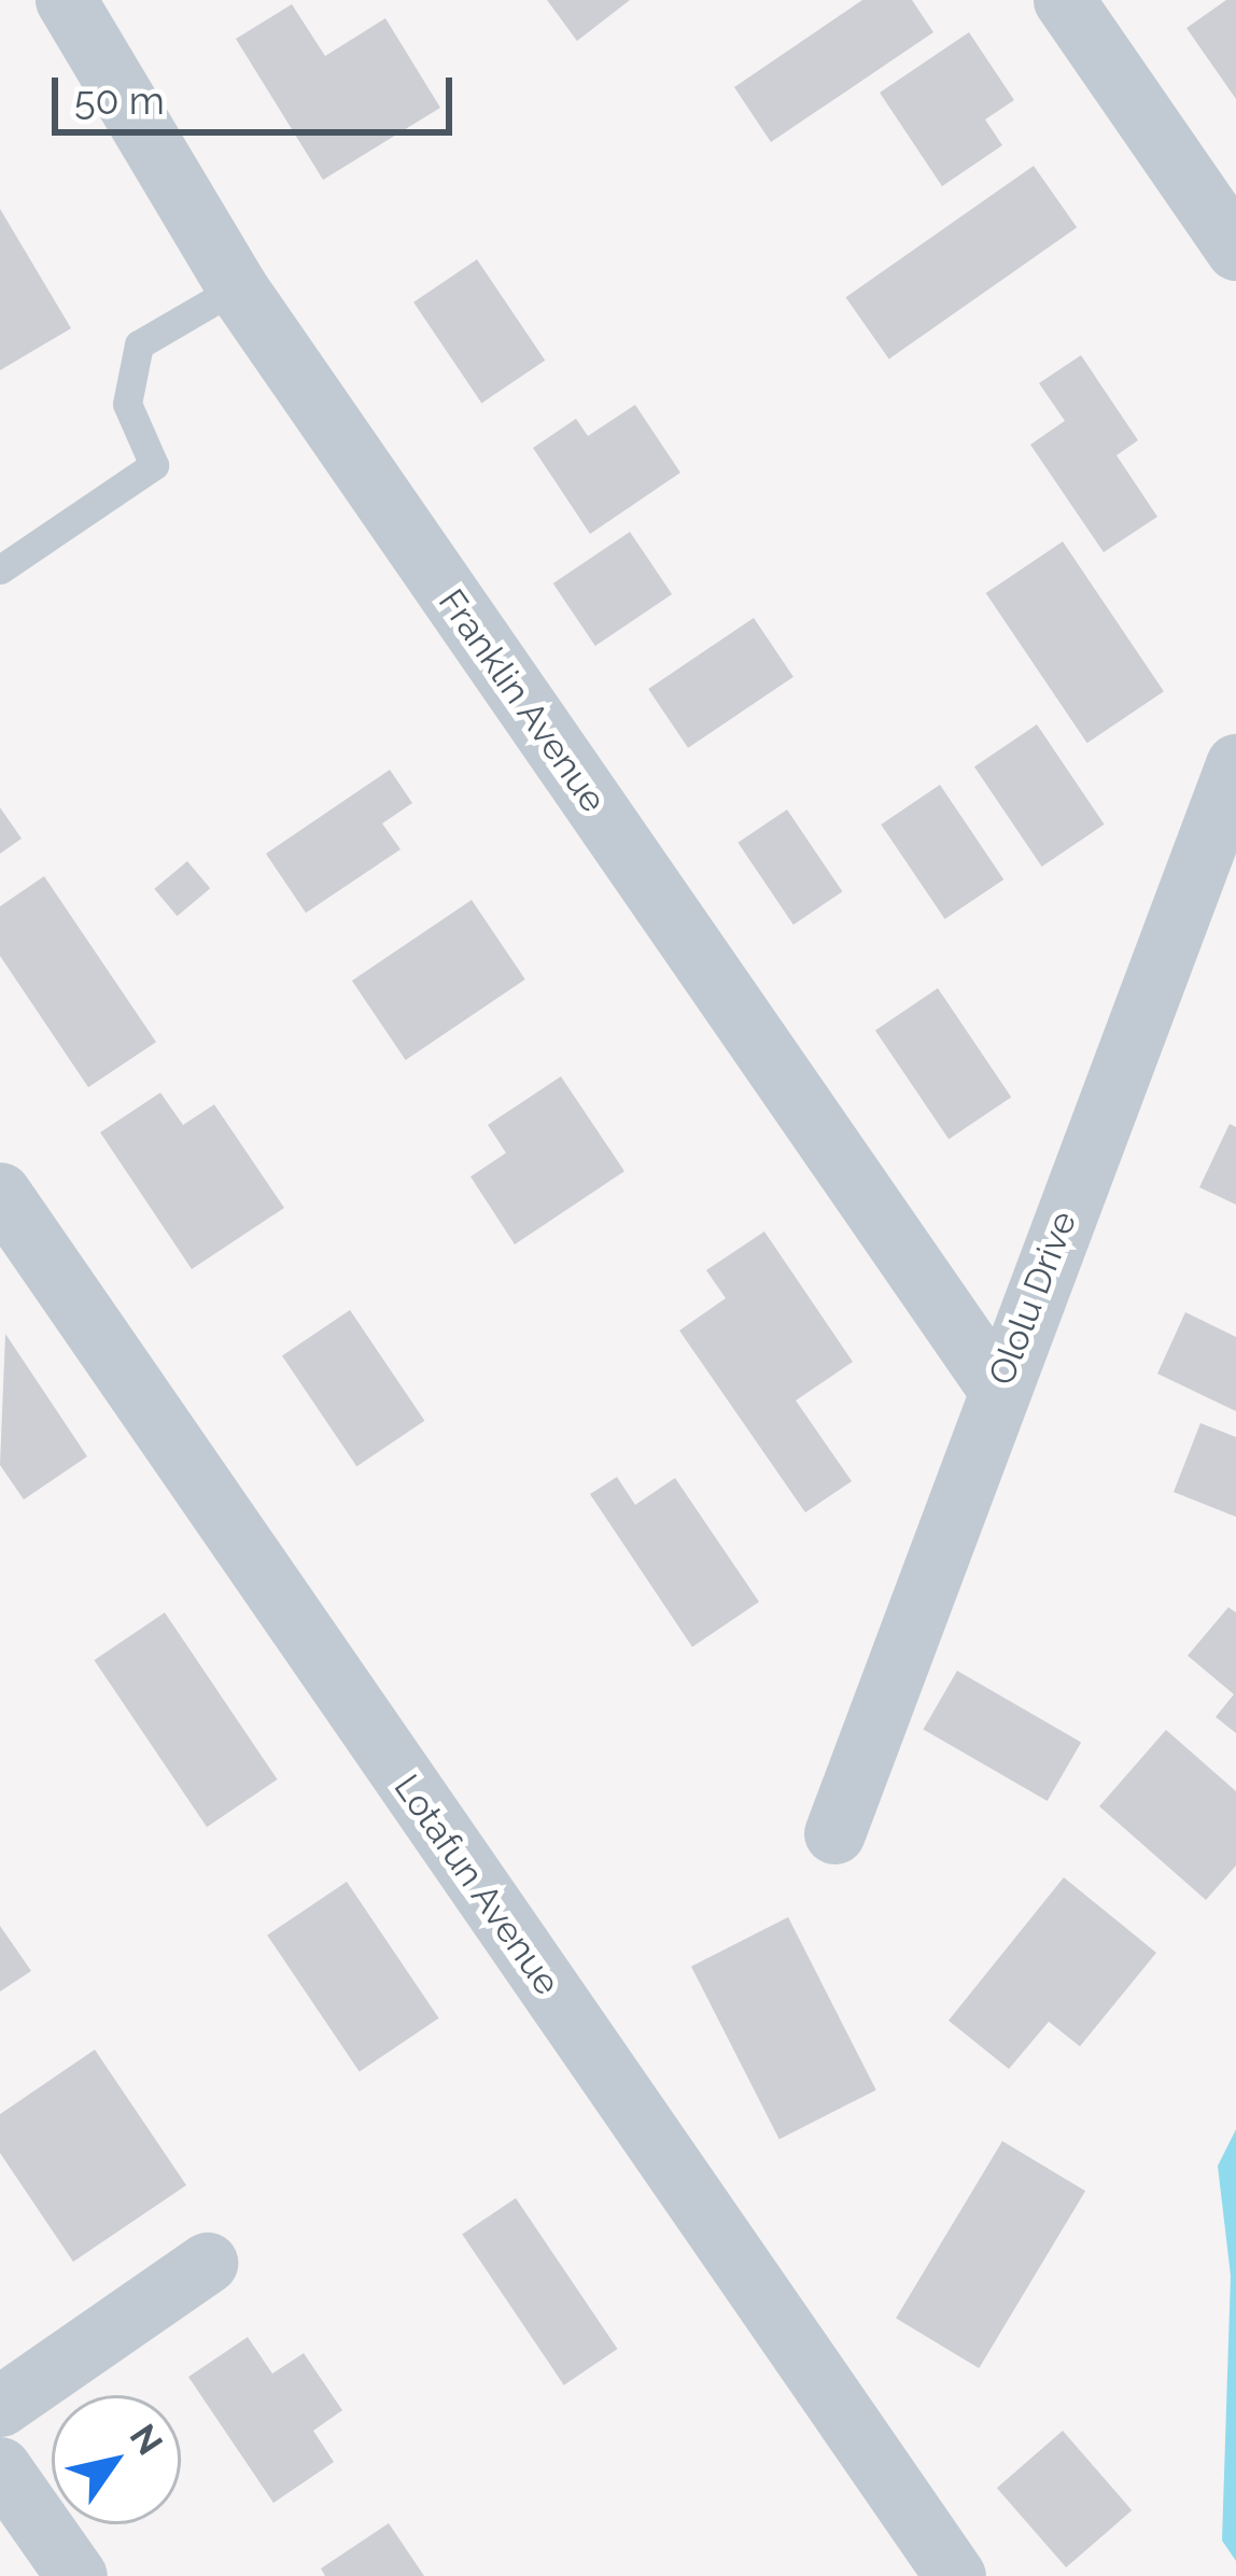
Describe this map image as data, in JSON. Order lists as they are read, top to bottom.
{
  "streets": {
    "street": ["Franklin Avenue", "Ololu Drive", "Lotafun Avenue"]
  },
  "crossings": [
    ["Franklin Avenue", "Ololu Drive"]
  ],
  "scale_bar": "50 m",
  "north": "top right"
}
